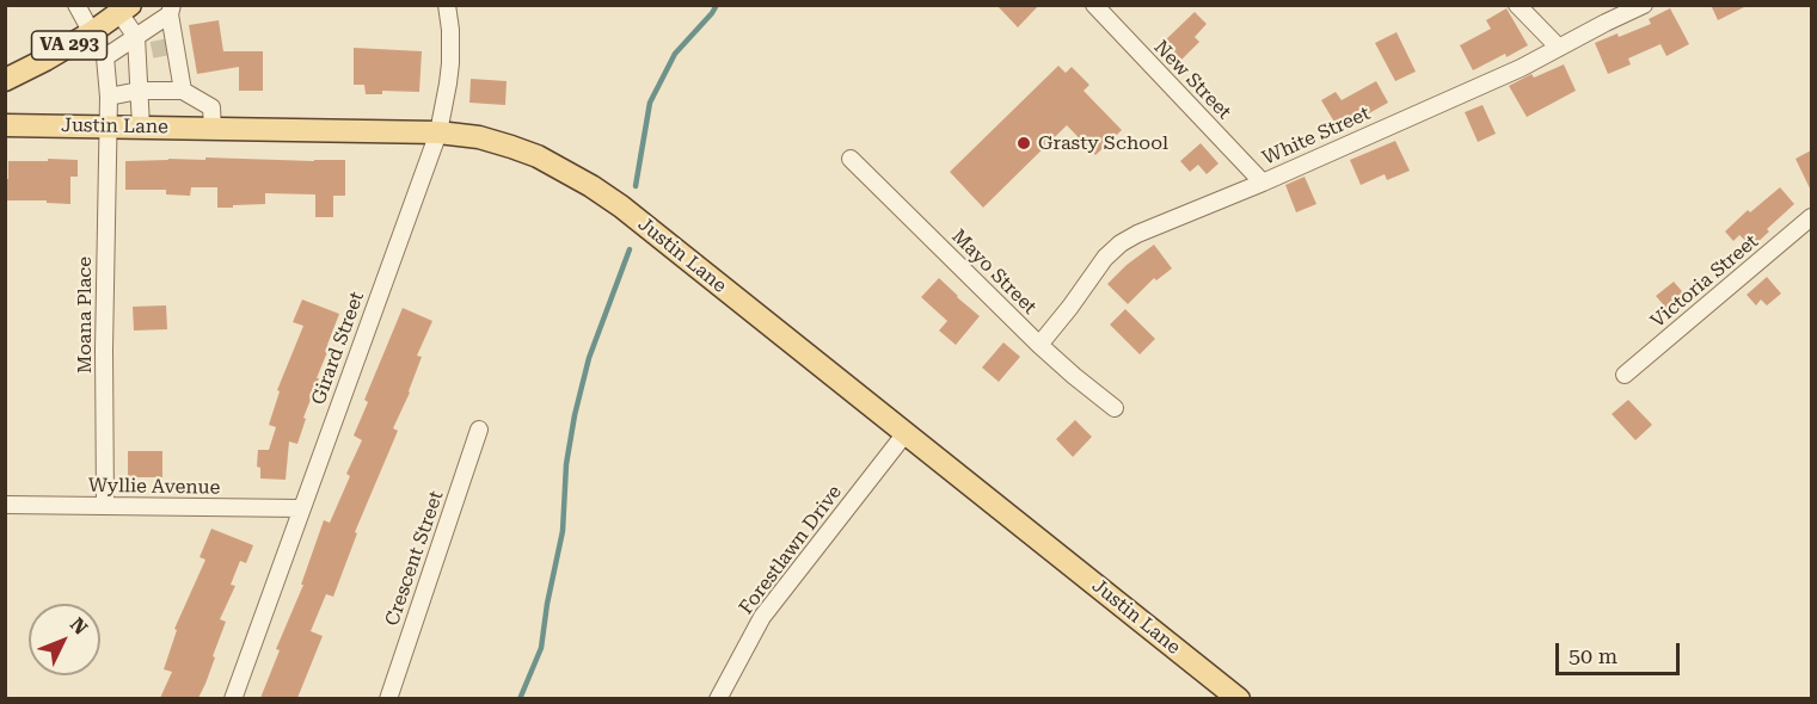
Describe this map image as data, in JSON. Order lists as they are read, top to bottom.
{
  "streets": {
    "main road": ["VA 293", "Justin Lane"],
    "street": [
      "New Street",
      "White Street",
      "Mayo Street",
      "Victoria Street",
      "Moana Place",
      "Girard Street",
      "Wyllie Avenue",
      "Forestlawn Drive",
      "Crescent Street"
    ]
  },
  "crossings": [
    ["New Street", "White Street"],
    ["Justin Lane", "Moana Place"],
    ["Justin Lane", "Girard Street"],
    ["Justin Lane", "Forestlawn Drive"],
    ["White Street", "Mayo Street"],
    ["Moana Place", "Wyllie Avenue"],
    ["Girard Street", "Wyllie Avenue"]
  ],
  "places": ["Grasty School"],
  "scale_bar": "50 m",
  "north": "top right"
}
